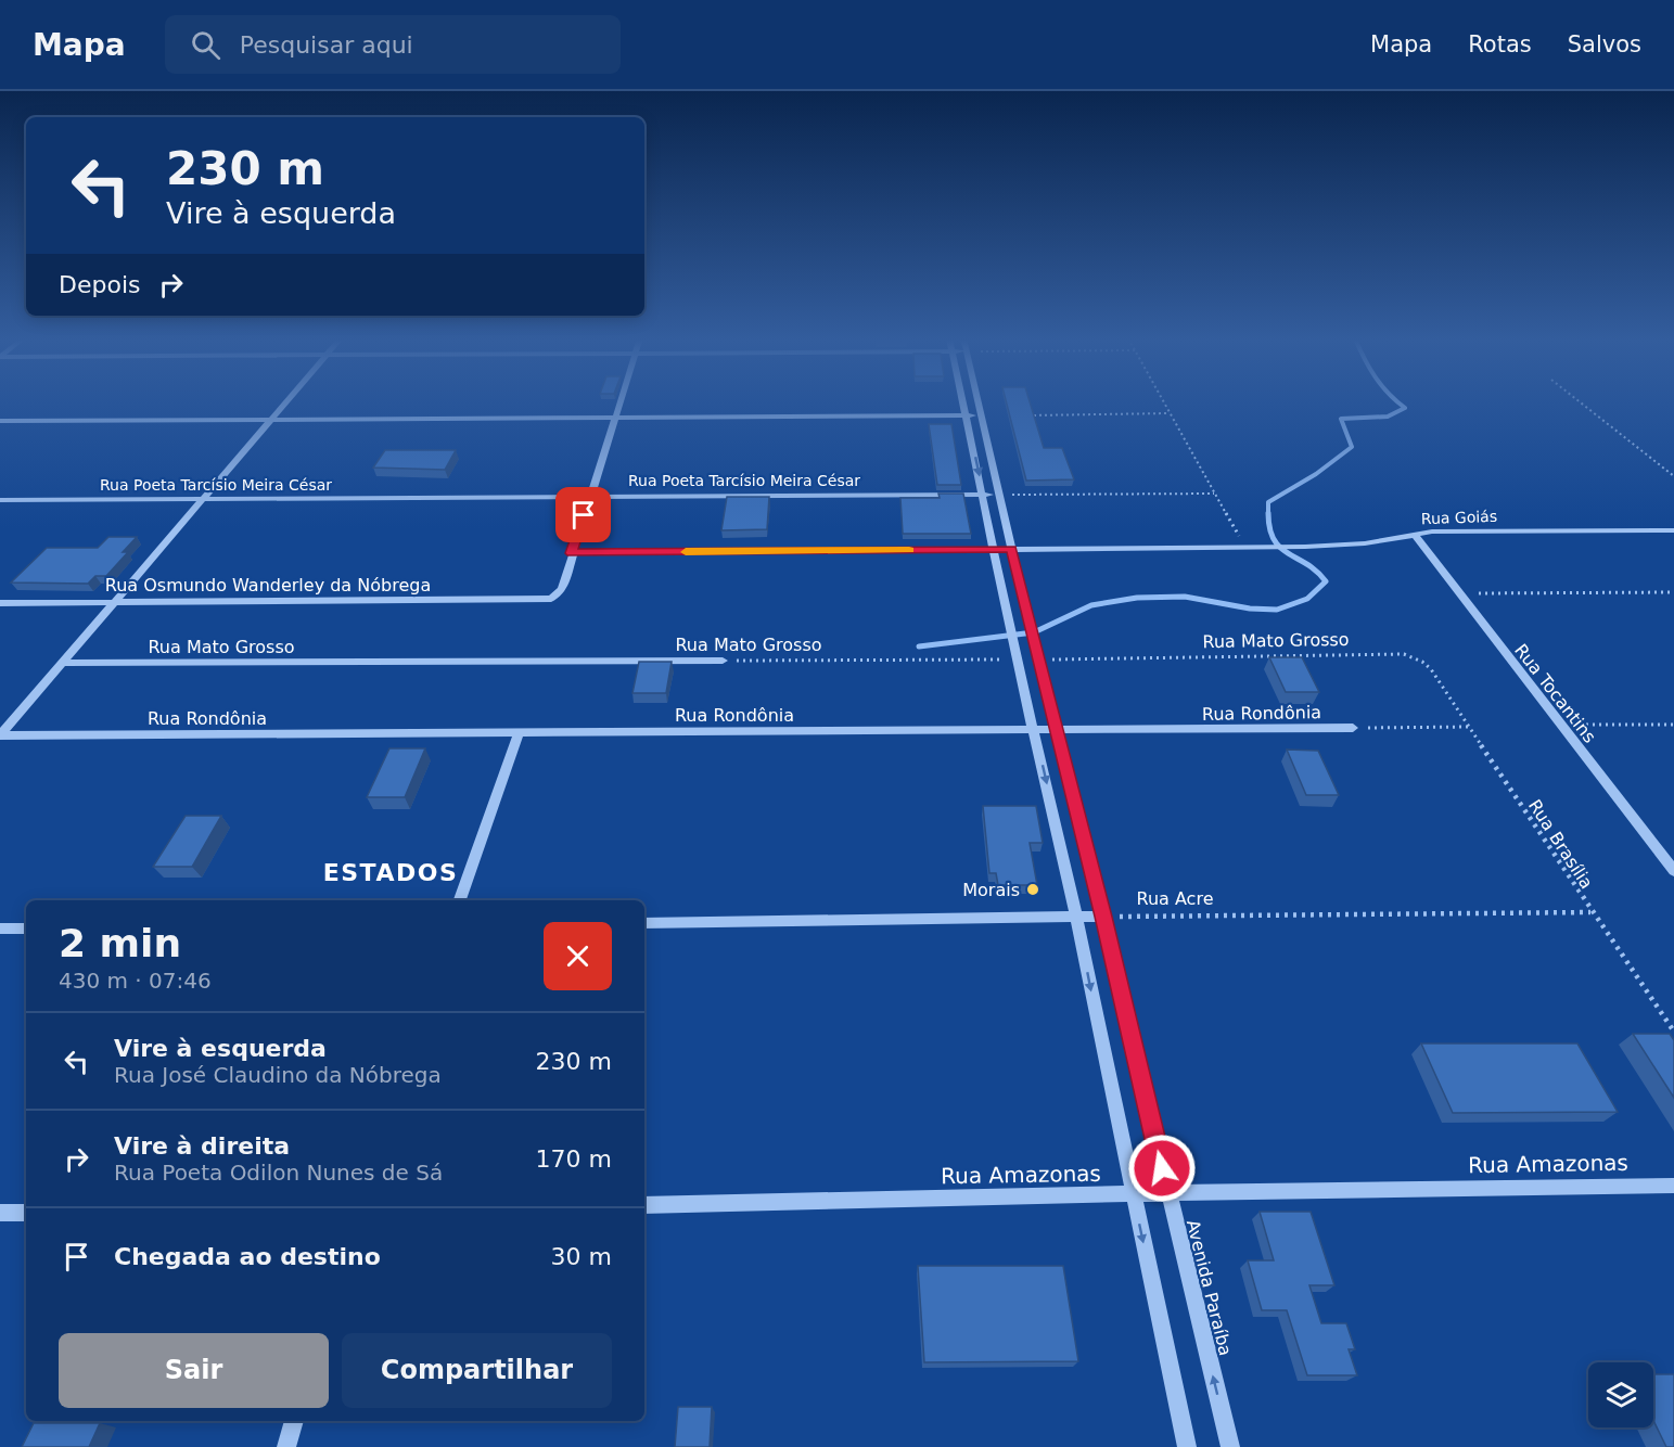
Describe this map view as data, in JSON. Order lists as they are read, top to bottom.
{
  "streets": {
    "street": [
      "Rua Poeta Tarcísio Meira César",
      "Rua Goiás",
      "Rua Osmundo Wanderley da Nóbrega",
      "Rua Mato Grosso",
      "Rua Tocantins",
      "Rua Rondônia",
      "Rua Amazonas",
      "Avenida Paraíba"
    ],
    "path": ["Rua Brasília", "Rua Acre"]
  },
  "crossings": [
    ["Rua Poeta Tarcísio Meira César", "Avenida Paraíba"],
    ["Rua Goiás", "Rua Osmundo Wanderley da Nóbrega"],
    ["Rua Goiás", "Rua Tocantins"],
    ["Rua Goiás", "Avenida Paraíba"],
    ["Rua Mato Grosso", "Rua Brasília"],
    ["Rua Mato Grosso", "Avenida Paraíba"],
    ["Rua Rondônia", "Avenida Paraíba"],
    ["Rua Brasília", "Rua Acre"],
    ["Rua Acre", "Avenida Paraíba"],
    ["Rua Amazonas", "Avenida Paraíba"]
  ],
  "districts": ["ESTADOS"],
  "places": ["Morais"],
  "page": {
    "header": "Mapa",
    "search": "Pesquisar aqui",
    "nav": ["Mapa", "Rotas", "Salvos"],
    "turn": ["230 m", "Vire à esquerda"],
    "then": "Depois",
    "heading": ["2 min", "430 m · 07:46"],
    "list": [
      {
        "name": "Vire à esquerda",
        "note": "Rua José Claudino da Nóbrega",
        "value": "230 m"
      },
      {
        "name": "Vire à direita",
        "note": "Rua Poeta Odilon Nunes de Sá",
        "value": "170 m"
      },
      {
        "name": "Chegada ao destino",
        "value": "30 m"
      }
    ],
    "buttons": ["Sair", "Compartilhar"]
  }
}
